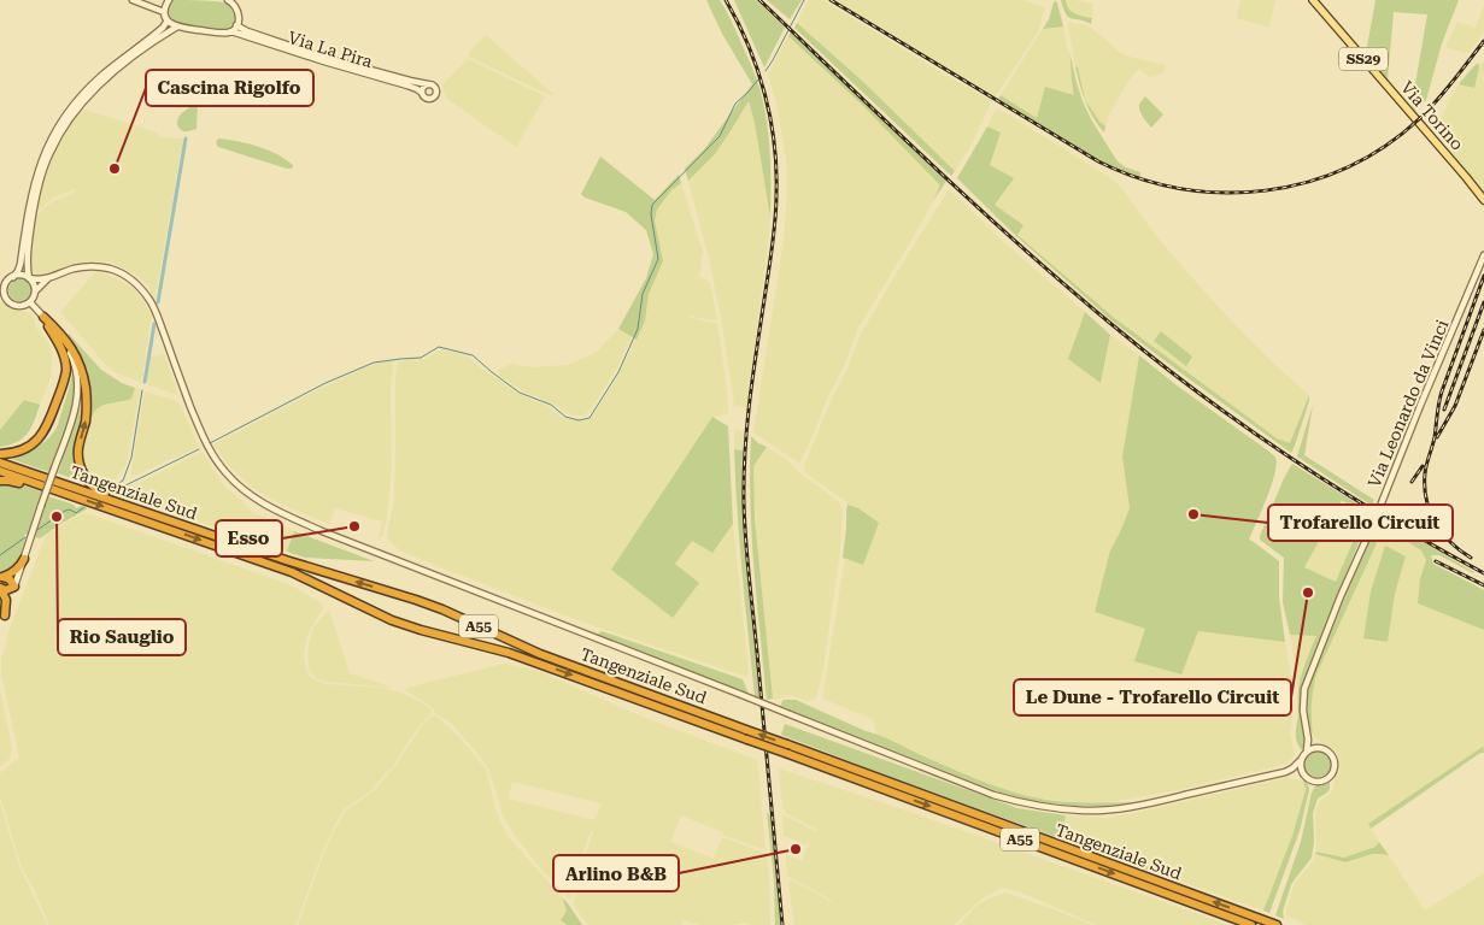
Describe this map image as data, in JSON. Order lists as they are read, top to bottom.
{
  "streets": {
    "highway": ["Tangenziale Sud", "A55"],
    "main road": ["SS29", "Via Torino"],
    "street": ["Via La Pira", "Via Leonardo da Vinci"]
  },
  "places": [
    "Cascina Rigolfo",
    "Trofarello Circuit",
    "Rio Sauglio",
    "Esso",
    "Le Dune - Trofarello Circuit",
    "Arlino B&B"
  ]
}
